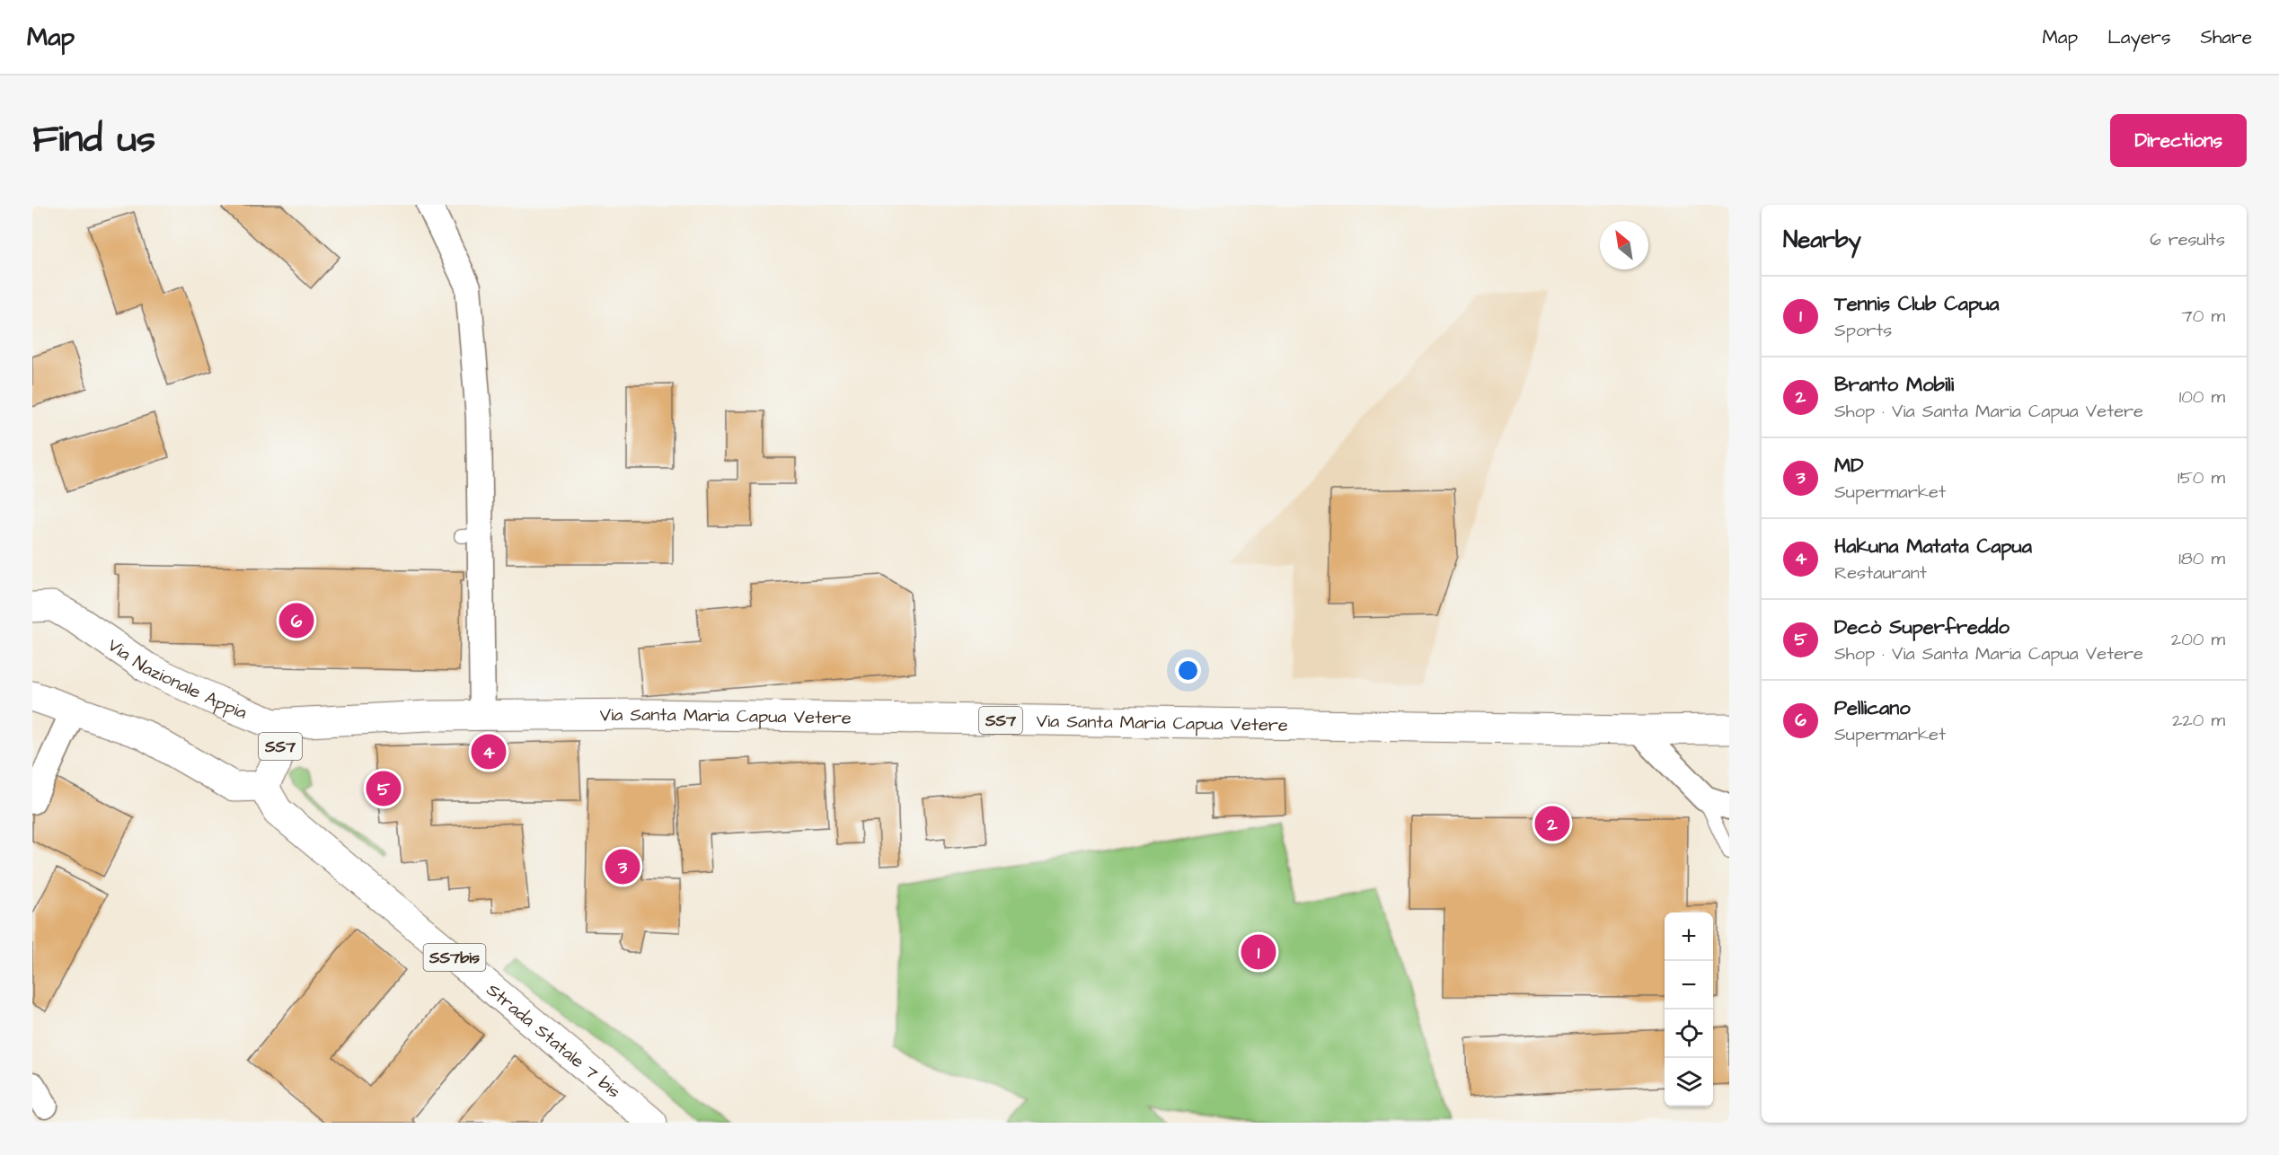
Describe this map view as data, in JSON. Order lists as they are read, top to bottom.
{
  "streets": {
    "main road": [
      "Via Nazionale Appia",
      "Via Santa Maria Capua Vetere",
      "SS7",
      "SS7bis",
      "Strada Statale 7 bis"
    ]
  },
  "crossings": [
    ["Via Nazionale Appia", "Via Santa Maria Capua Vetere"],
    ["Via Nazionale Appia", "SS7"],
    ["Via Santa Maria Capua Vetere", "SS7"],
    ["SS7", "Strada Statale 7 bis"]
  ],
  "north": "top left",
  "page": {
    "header": "Map",
    "nav": ["Map", "Layers", "Share"],
    "title": "Find us",
    "buttons": "Directions",
    "heading": ["Nearby", "6 results"],
    "list": [
      {
        "mark": "1",
        "name": "Tennis Club Capua",
        "note": "Sports",
        "value": "70 m"
      },
      {
        "mark": "2",
        "name": "Branto Mobili",
        "note": "Shop · Via Santa Maria Capua Vetere",
        "value": "100 m"
      },
      {
        "mark": "3",
        "name": "MD",
        "note": "Supermarket",
        "value": "150 m"
      },
      {
        "mark": "4",
        "name": "Hakuna Matata Capua",
        "note": "Restaurant",
        "value": "180 m"
      },
      {
        "mark": "5",
        "name": "Decò Superfreddo",
        "note": "Shop · Via Santa Maria Capua Vetere",
        "value": "200 m"
      },
      {
        "mark": "6",
        "name": "Pellicano",
        "note": "Supermarket",
        "value": "220 m"
      }
    ],
    "pins": [
      "6",
      "4",
      "5",
      "2",
      "3",
      "1"
    ],
    "map_buttons": ["+", "−"]
  }
}
